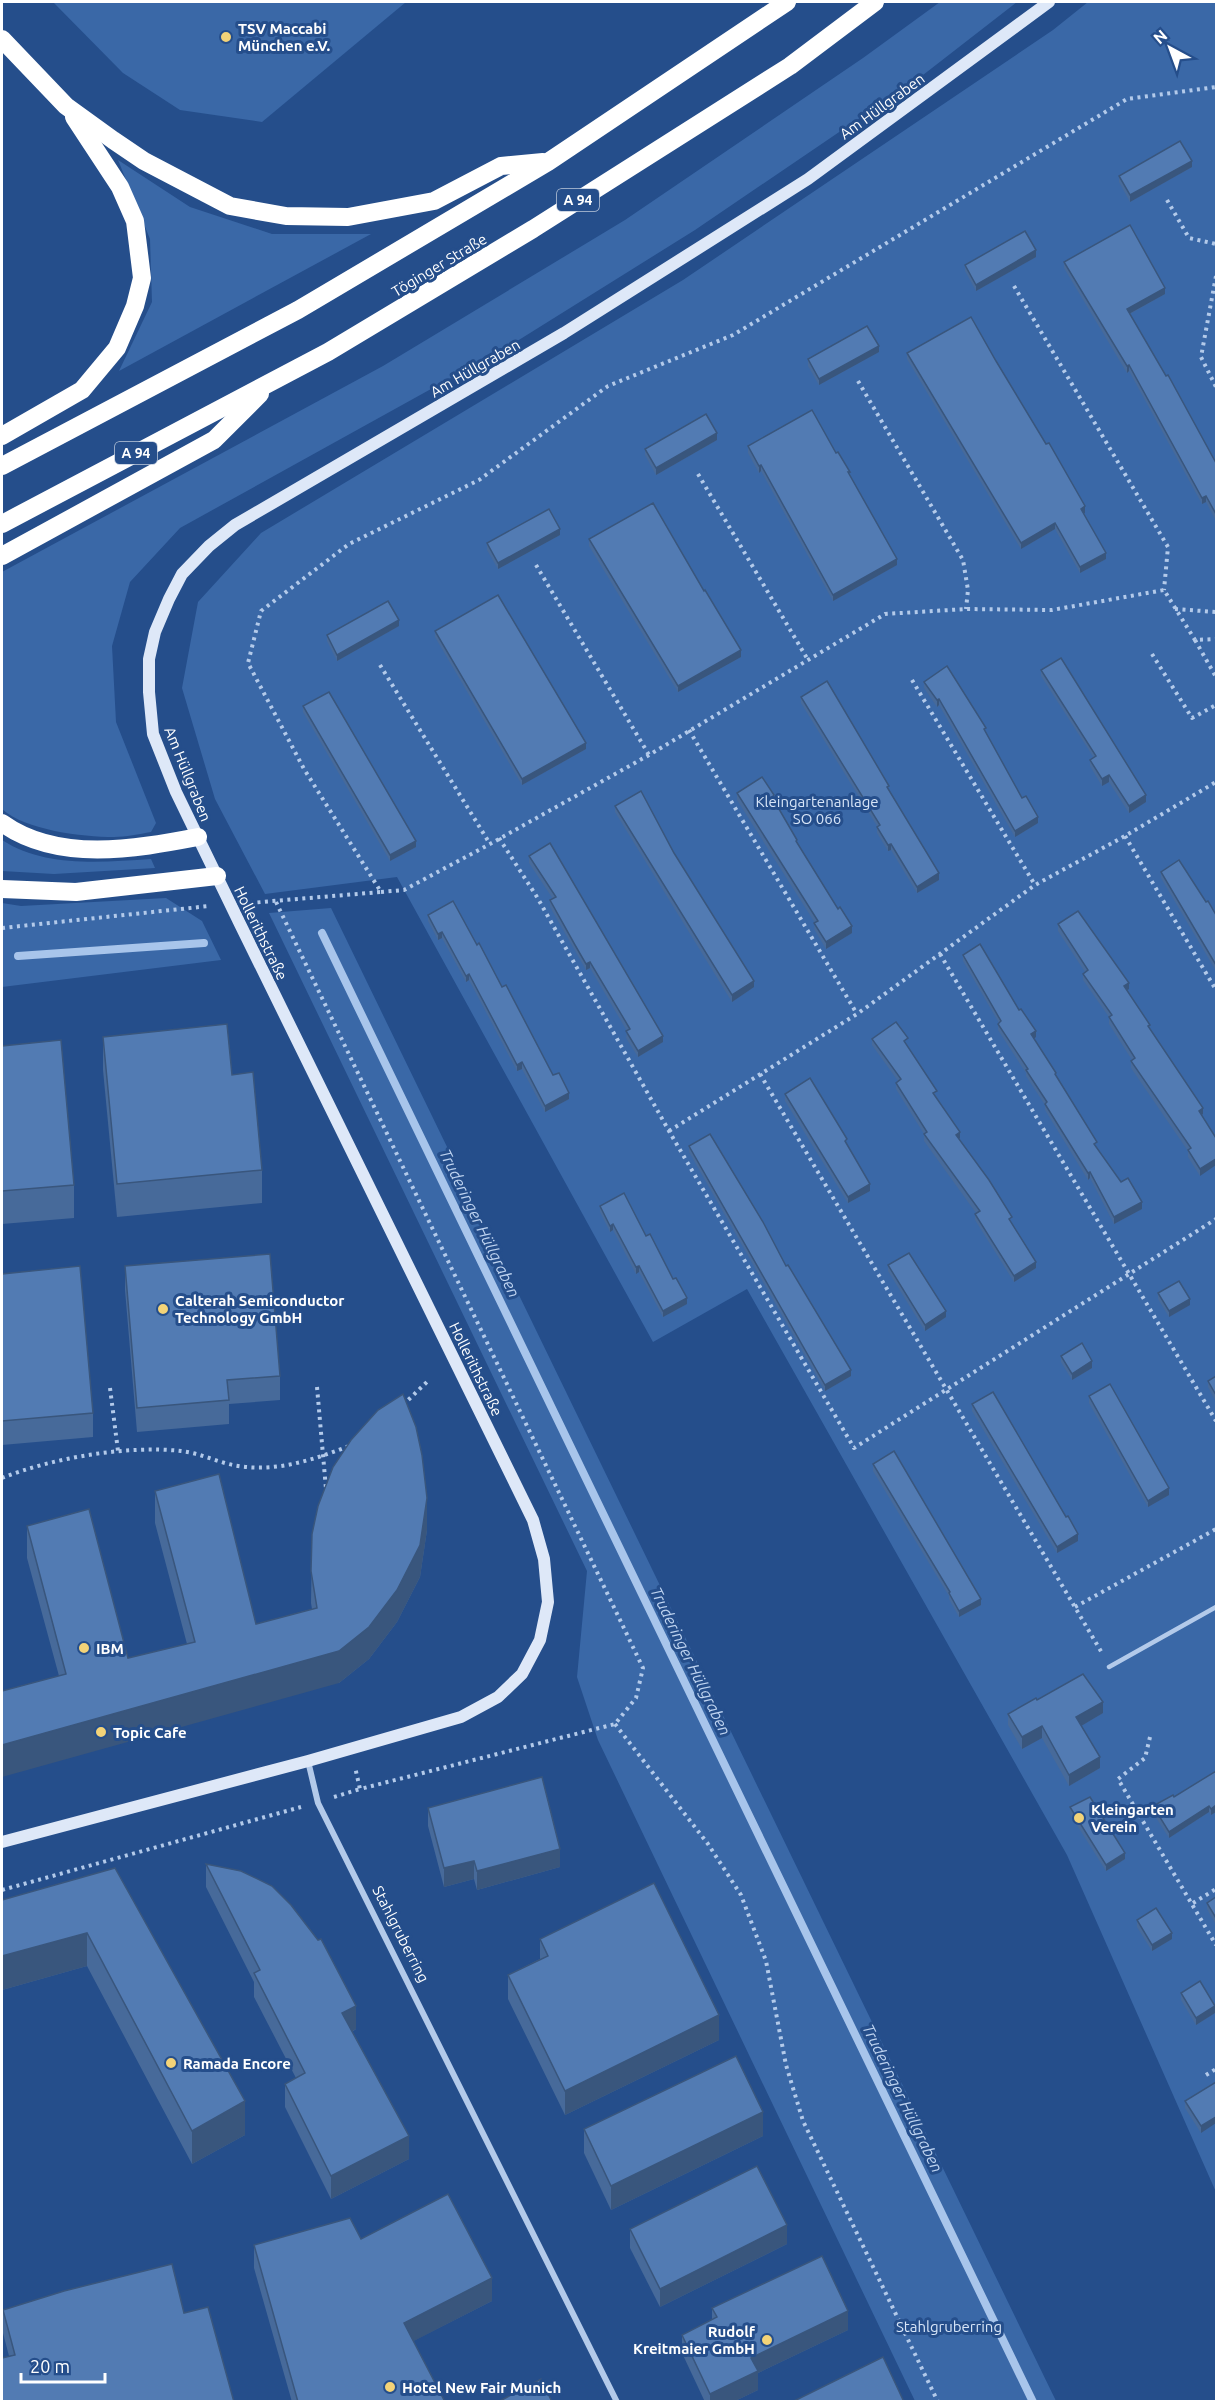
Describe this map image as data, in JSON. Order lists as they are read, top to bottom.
{
  "streets": {
    "highway": ["A 94", "Töginger Straße"],
    "main road": ["Am Hüllgraben", "Hollerithstraße"],
    "street": ["Stahlgruberring"]
  },
  "crossings": [
    ["Am Hüllgraben", "Hollerithstraße"],
    ["Hollerithstraße", "Stahlgruberring"]
  ],
  "water": ["Truderinger Hüllgraben"],
  "parks": ["Kleingartenanlage SO 066", "Stahlgruberring"],
  "places": [
    "TSV Maccabi München e.V.",
    "Calterah Semiconductor Technology GmbH",
    "IBM",
    "Topic Cafe",
    "Kleingarten Verein",
    "Ramada Encore",
    "Rudolf Kreitmaier GmbH",
    "Hotel New Fair Munich"
  ],
  "scale_bar": "20 m",
  "north": "top left"
}
